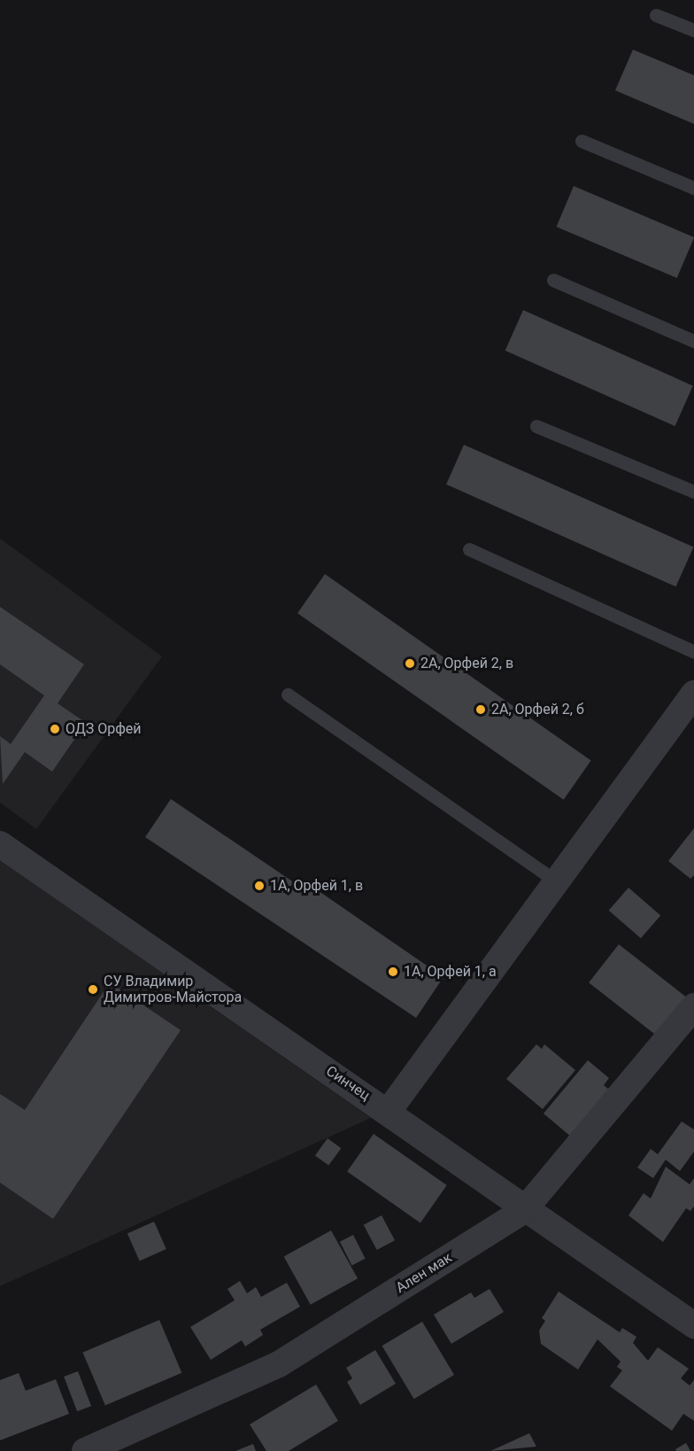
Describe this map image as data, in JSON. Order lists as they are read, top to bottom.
{
  "streets": {
    "street": ["Синчец", "Ален мак"]
  },
  "crossings": [
    ["Синчец", "Ален мак"]
  ],
  "places": [
    "2А, Орфей 2, в",
    "2А, Орфей 2, б",
    "ОДЗ Орфей",
    "1А, Орфей 1, в",
    "1А, Орфей 1, а",
    "СУ Владимир Димитров-Майстора"
  ]
}
